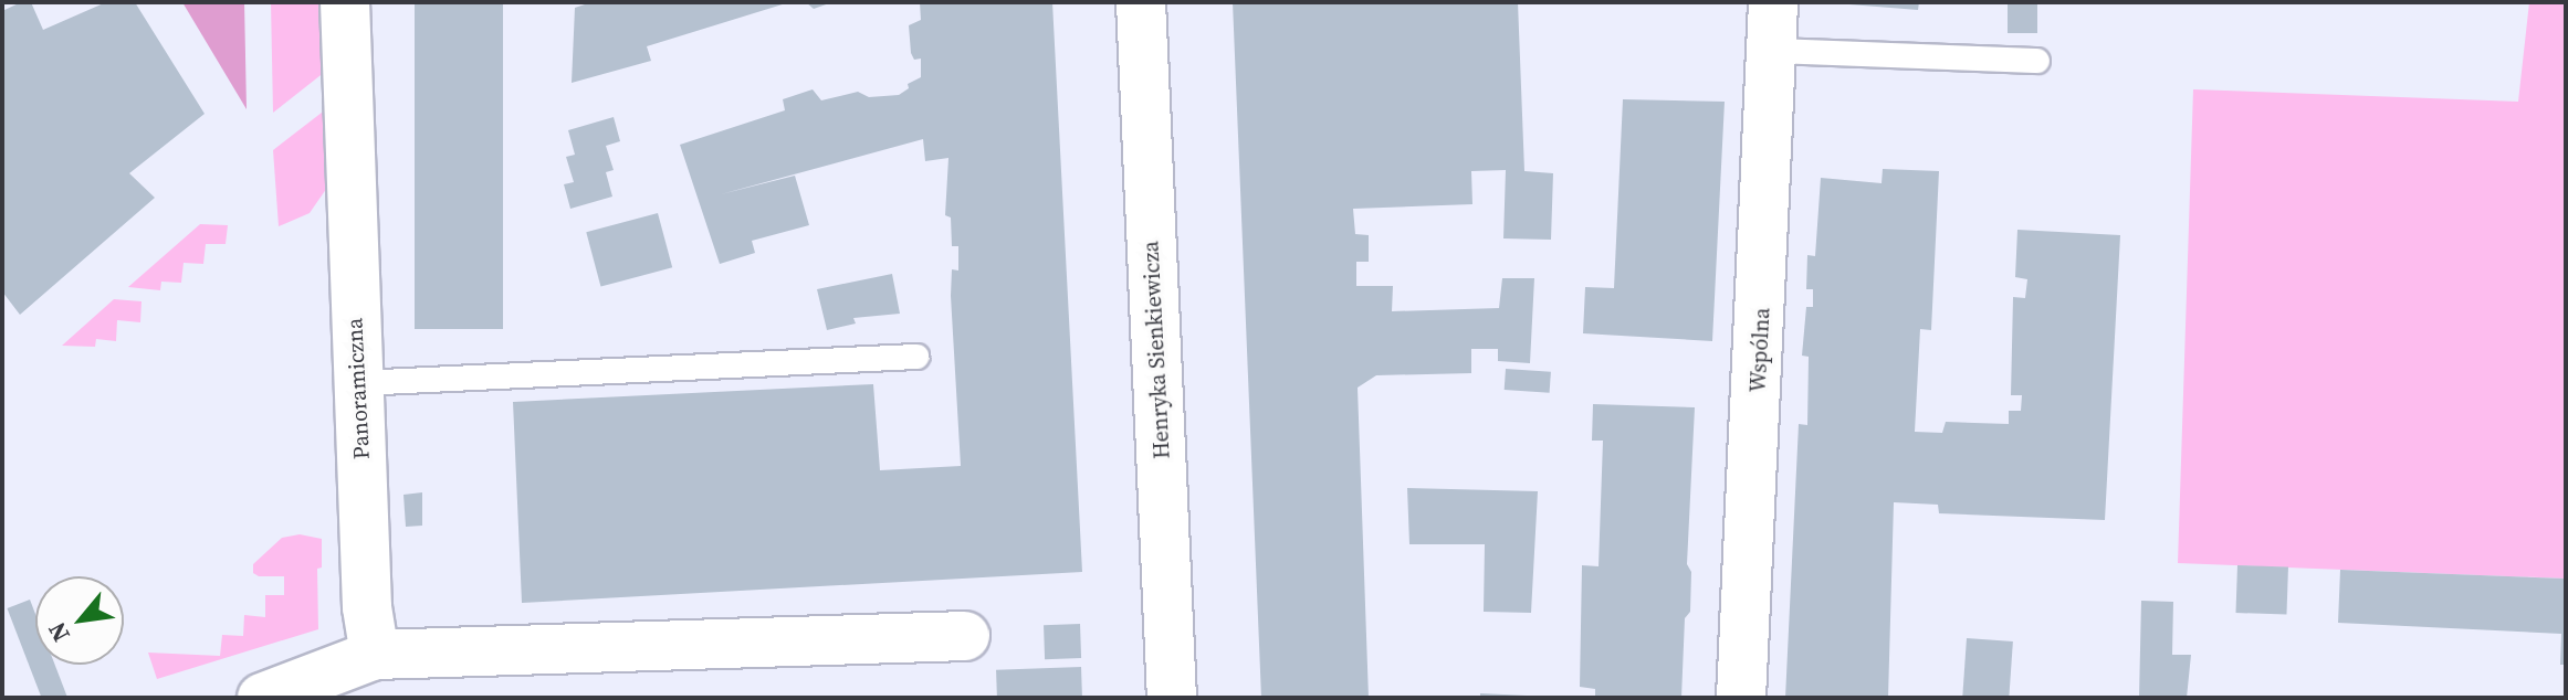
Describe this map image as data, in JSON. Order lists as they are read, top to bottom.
{
  "streets": {
    "street": ["Henryka Sienkiewicza", "Wspólna", "Panoramiczna"]
  },
  "north": "bottom left"
}
